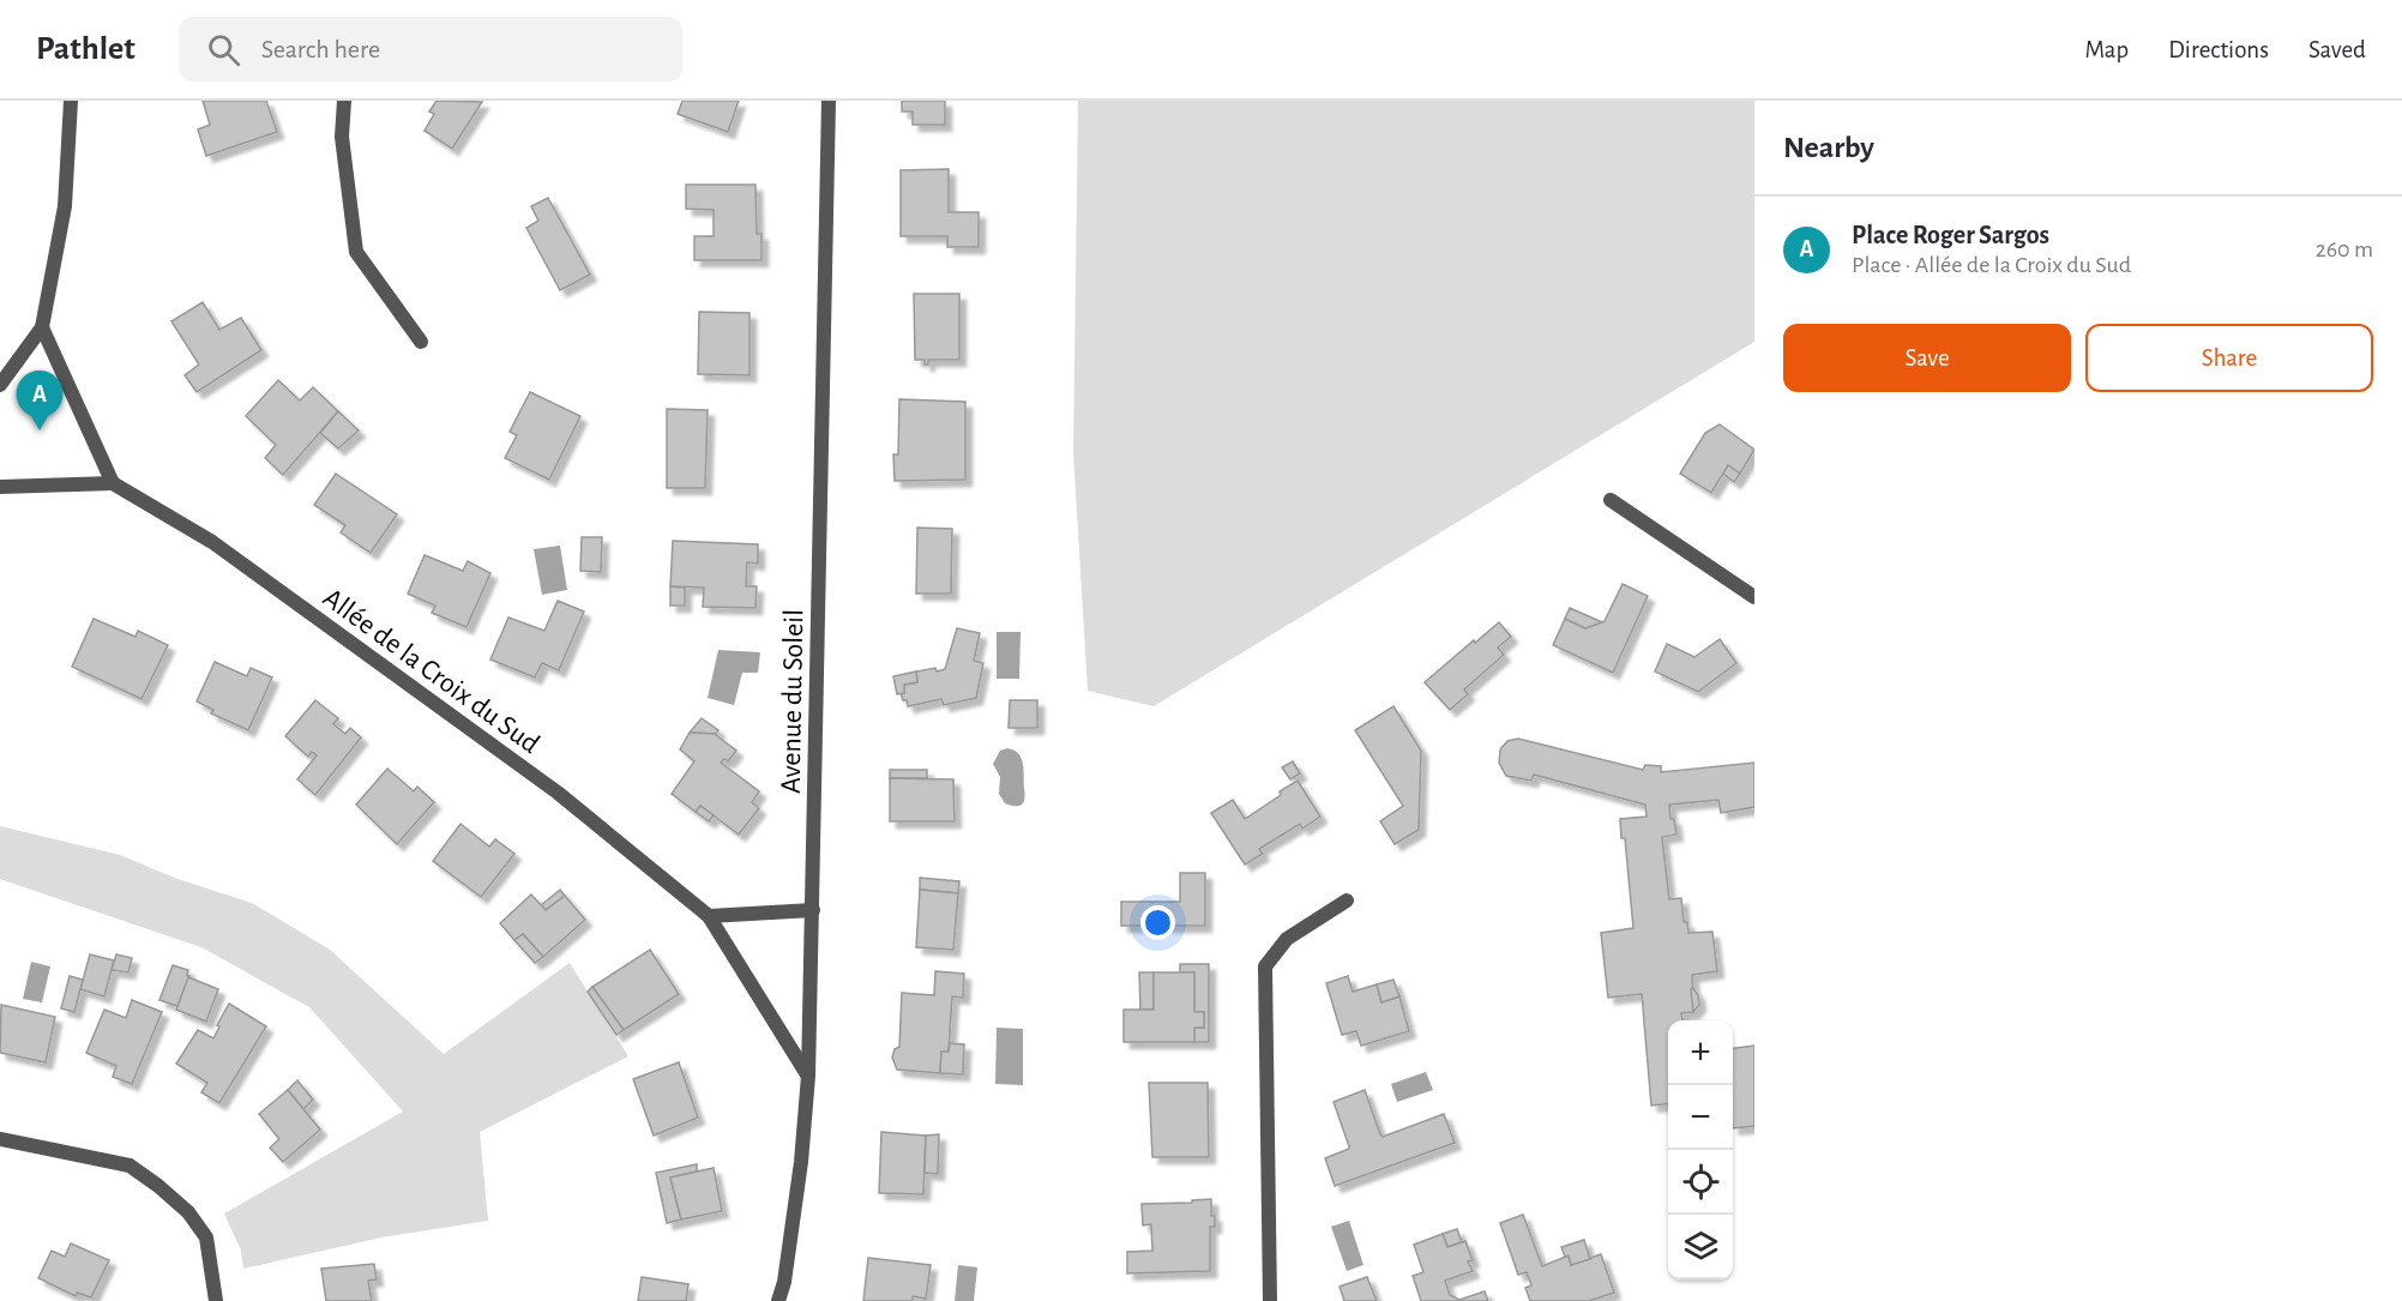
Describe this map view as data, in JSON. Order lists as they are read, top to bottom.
{
  "streets": {
    "street": ["Allée de la Croix du Sud", "Avenue du Soleil"]
  },
  "crossings": [
    ["Allée de la Croix du Sud", "Avenue du Soleil"]
  ],
  "page": {
    "header": "Pathlet",
    "search": "Search here",
    "nav": ["Map", "Directions", "Saved"],
    "heading": "Nearby",
    "list": [
      {
        "mark": "A",
        "name": "Place Roger Sargos",
        "note": "Place · Allée de la Croix du Sud",
        "value": "260 m"
      }
    ],
    "buttons": ["Save", "Share"],
    "pins": "A",
    "map_buttons": ["+", "−"]
  }
}
